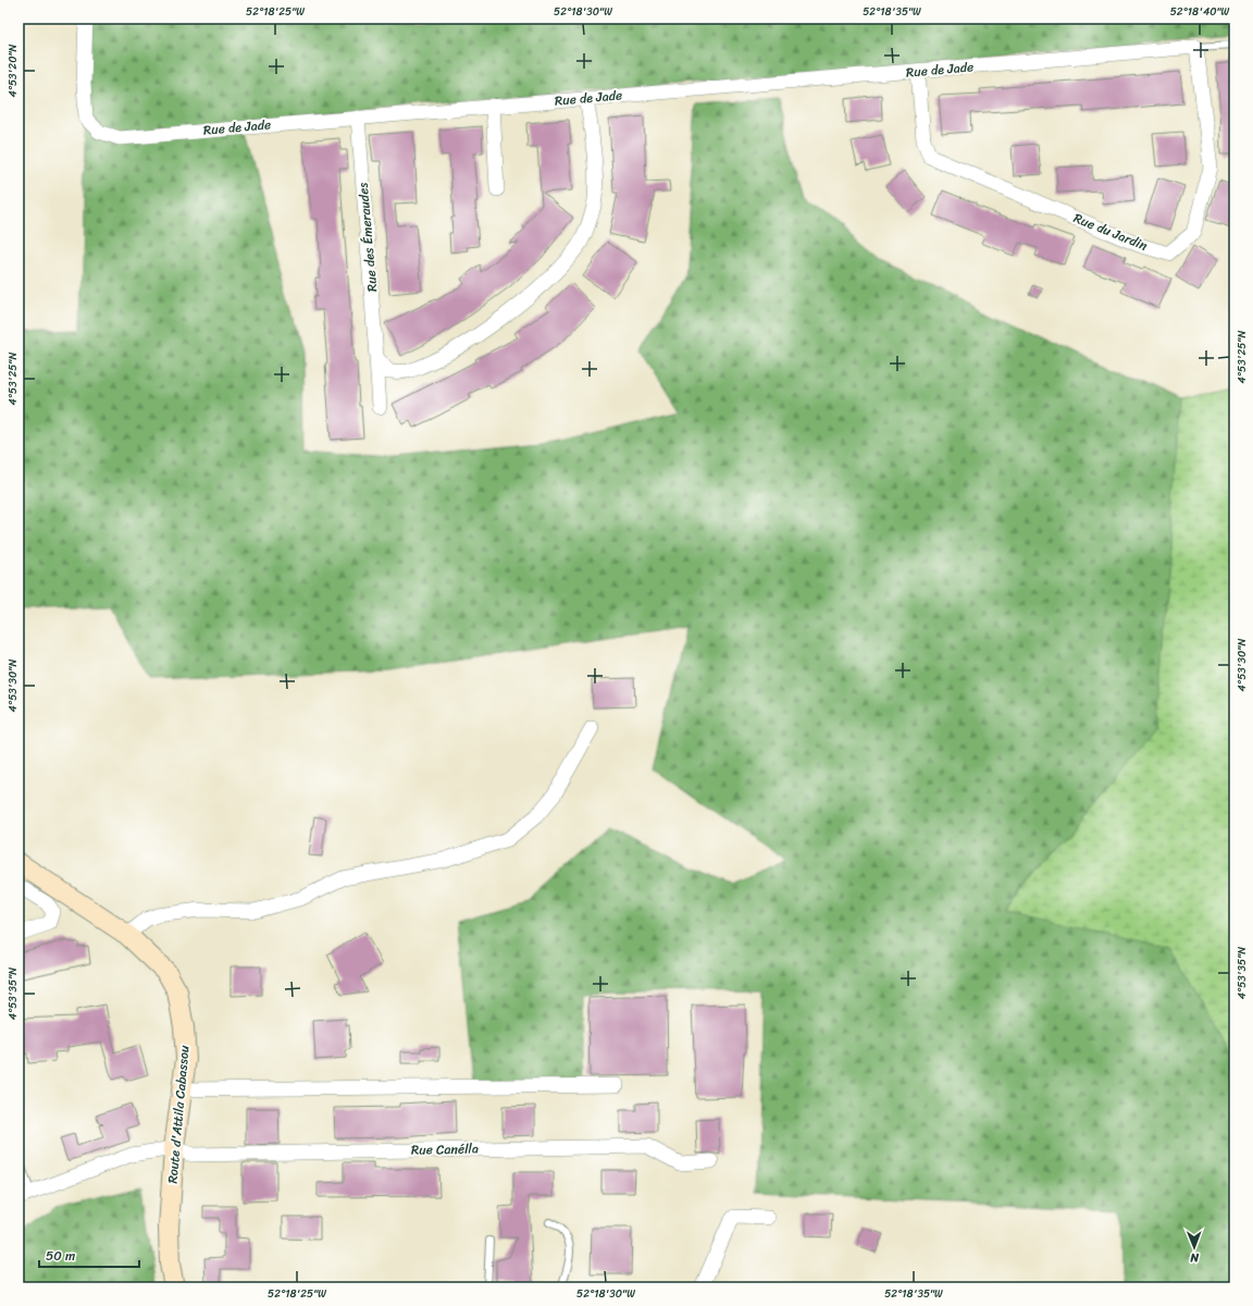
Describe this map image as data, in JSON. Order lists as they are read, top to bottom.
{
  "streets": {
    "main road": ["Route d'Attila Cabassou"],
    "street": [
      "Rue de Jade",
      "Rue du Jardin",
      "Rue des Émeraudes",
      "Rue Canélla"
    ]
  },
  "crossings": [
    ["Rue de Jade", "Rue du Jardin"],
    ["Rue de Jade", "Rue des Émeraudes"],
    ["Route d'Attila Cabassou", "Rue Canélla"]
  ],
  "scale_bar": "50 m",
  "north": "bottom",
  "coordinates": [
    "52°18'25\"W",
    "52°18'30\"W",
    "52°18'35\"W",
    "52°18'40\"W",
    "4°53'20\"N",
    "4°53'25\"N",
    "4°53'30\"N",
    "4°53'35\"N"
  ]
}
